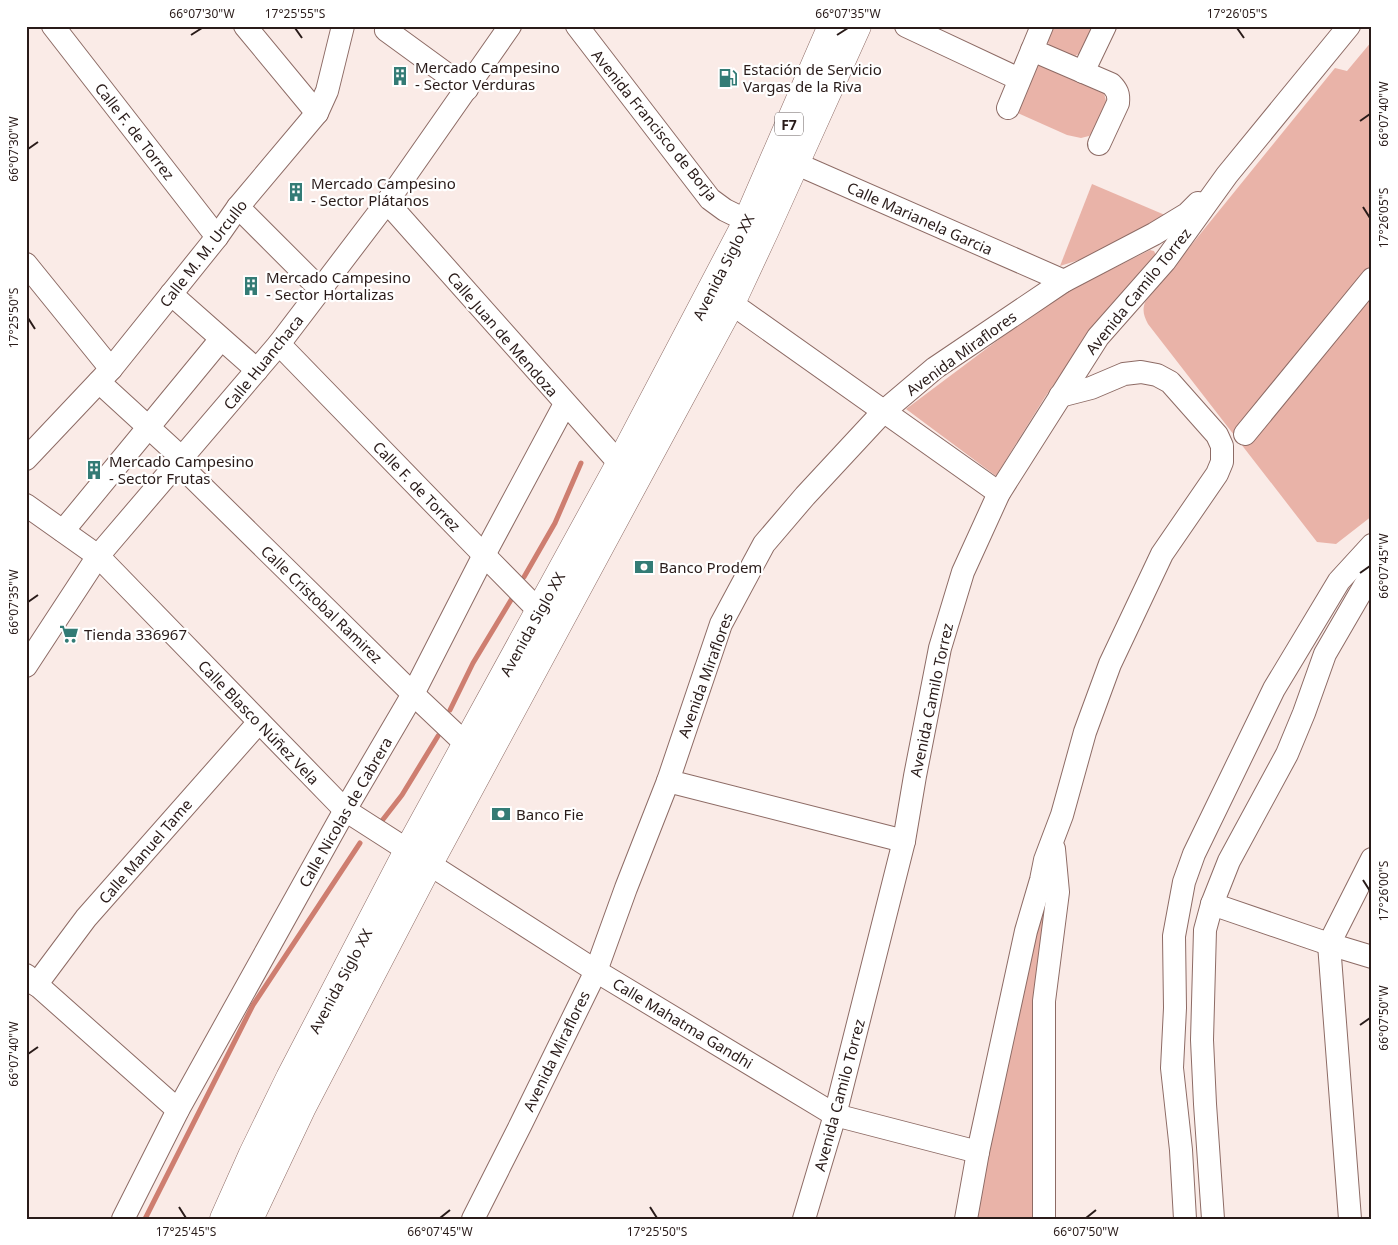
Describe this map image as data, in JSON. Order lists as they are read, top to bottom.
{
  "streets": {
    "highway": ["F7", "Avenida Siglo XX"],
    "street": [
      "Avenida Francisco de Borja",
      "Calle F. de Torrez",
      "Calle Marianela Garcia",
      "Calle M. M. Urcullo",
      "Avenida Camilo Torrez",
      "Calle Juan de Mendoza",
      "Avenida Miraflores",
      "Calle Huanchaca",
      "Calle Cristobal Ramirez",
      "Calle Blasco Núñez Vela",
      "Calle Nicolas de Cabrera",
      "Calle Manuel Tame",
      "Calle Mahatma Gandhi"
    ]
  },
  "crossings": [
    ["Avenida Francisco de Borja", "Avenida Siglo XX"],
    ["Calle F. de Torrez", "Calle M. M. Urcullo"],
    ["Calle F. de Torrez", "Avenida Siglo XX"],
    ["Calle F. de Torrez", "Calle Huanchaca"],
    ["Calle F. de Torrez", "Calle Nicolas de Cabrera"],
    ["Calle Marianela Garcia", "Avenida Siglo XX"],
    ["Calle Marianela Garcia", "Avenida Miraflores"],
    ["Calle M. M. Urcullo", "Calle Cristobal Ramirez"],
    ["Avenida Siglo XX", "Calle Juan de Mendoza"],
    ["Avenida Siglo XX", "Calle Cristobal Ramirez"],
    ["Avenida Siglo XX", "Calle Blasco Núñez Vela"],
    ["Avenida Siglo XX", "Calle Mahatma Gandhi"],
    ["Avenida Camilo Torrez", "Avenida Miraflores"],
    ["Avenida Camilo Torrez", "Calle Mahatma Gandhi"],
    ["Calle Juan de Mendoza", "Calle Huanchaca"],
    ["Calle Juan de Mendoza", "Calle Nicolas de Cabrera"],
    ["Avenida Miraflores", "Calle Mahatma Gandhi"],
    ["Calle Huanchaca", "Calle Cristobal Ramirez"],
    ["Calle Huanchaca", "Calle Blasco Núñez Vela"],
    ["Calle Cristobal Ramirez", "Calle Nicolas de Cabrera"],
    ["Calle Blasco Núñez Vela", "Calle Nicolas de Cabrera"],
    ["Calle Blasco Núñez Vela", "Calle Manuel Tame"],
    ["Calle Blasco Núñez Vela", "Calle Mahatma Gandhi"]
  ],
  "places": {
    "building": [
      "Mercado Campesino - Sector Verduras",
      "Mercado Campesino - Sector Plátanos",
      "Mercado Campesino - Sector Hortalizas",
      "Mercado Campesino - Sector Frutas"
    ],
    "fuel station": ["Estación de Servicio Vargas de la Riva"],
    "bank": ["Banco Prodem", "Banco Fie"],
    "supermarket": ["Tienda 336967"]
  },
  "coordinates": [
    "66°07'30\"W",
    "17°25'55\"S",
    "66°07'35\"W",
    "17°26'05\"S",
    "66°07'40\"W",
    "17°25'50\"S",
    "66°07'45\"W",
    "17°26'00\"S",
    "66°07'50\"W",
    "17°25'45\"S"
  ]
}
